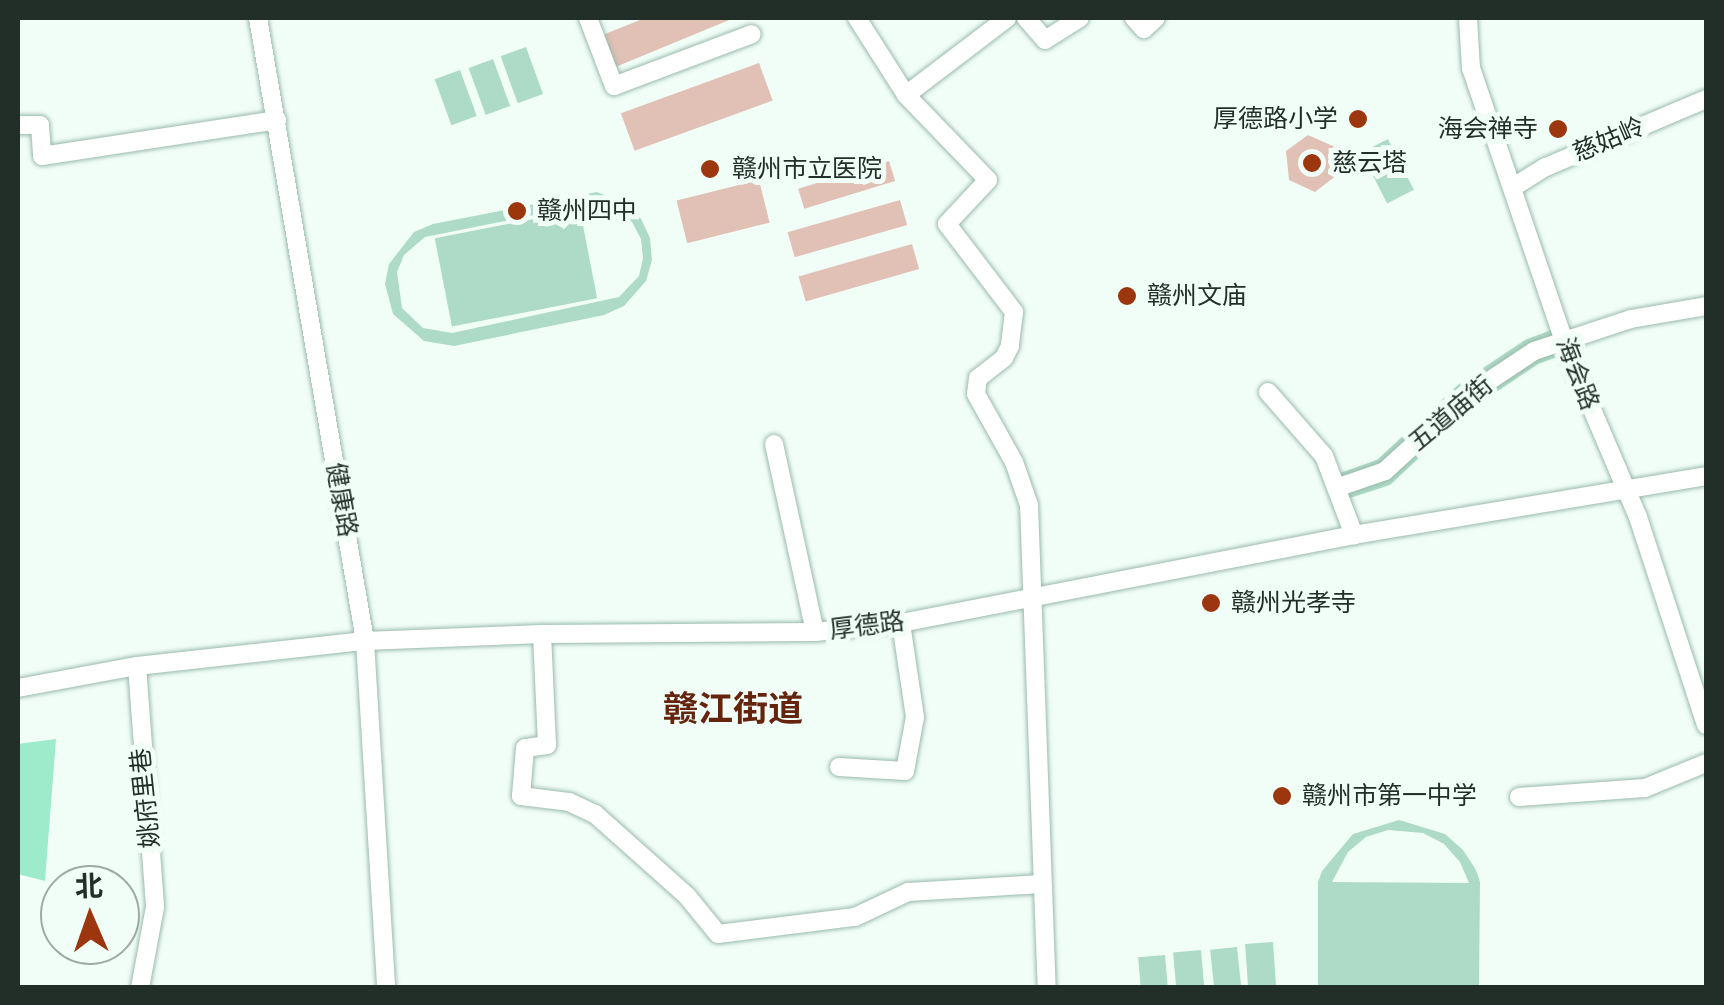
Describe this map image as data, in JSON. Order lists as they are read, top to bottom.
{
  "streets": {
    "street": [
      "慈姑岭",
      "海会路",
      "五道庙街",
      "健康路",
      "厚德路",
      "姚府里巷"
    ]
  },
  "crossings": [
    ["慈姑岭", "海会路"],
    ["海会路", "五道庙街"],
    ["海会路", "厚德路"],
    ["健康路", "厚德路"],
    ["厚德路", "姚府里巷"]
  ],
  "districts": ["赣江街道"],
  "places": [
    "厚德路小学",
    "海会禅寺",
    "慈云塔",
    "赣州市立医院",
    "赣州四中",
    "赣州文庙",
    "赣州光孝寺",
    "赣州市第一中学"
  ],
  "north": "top"
}
